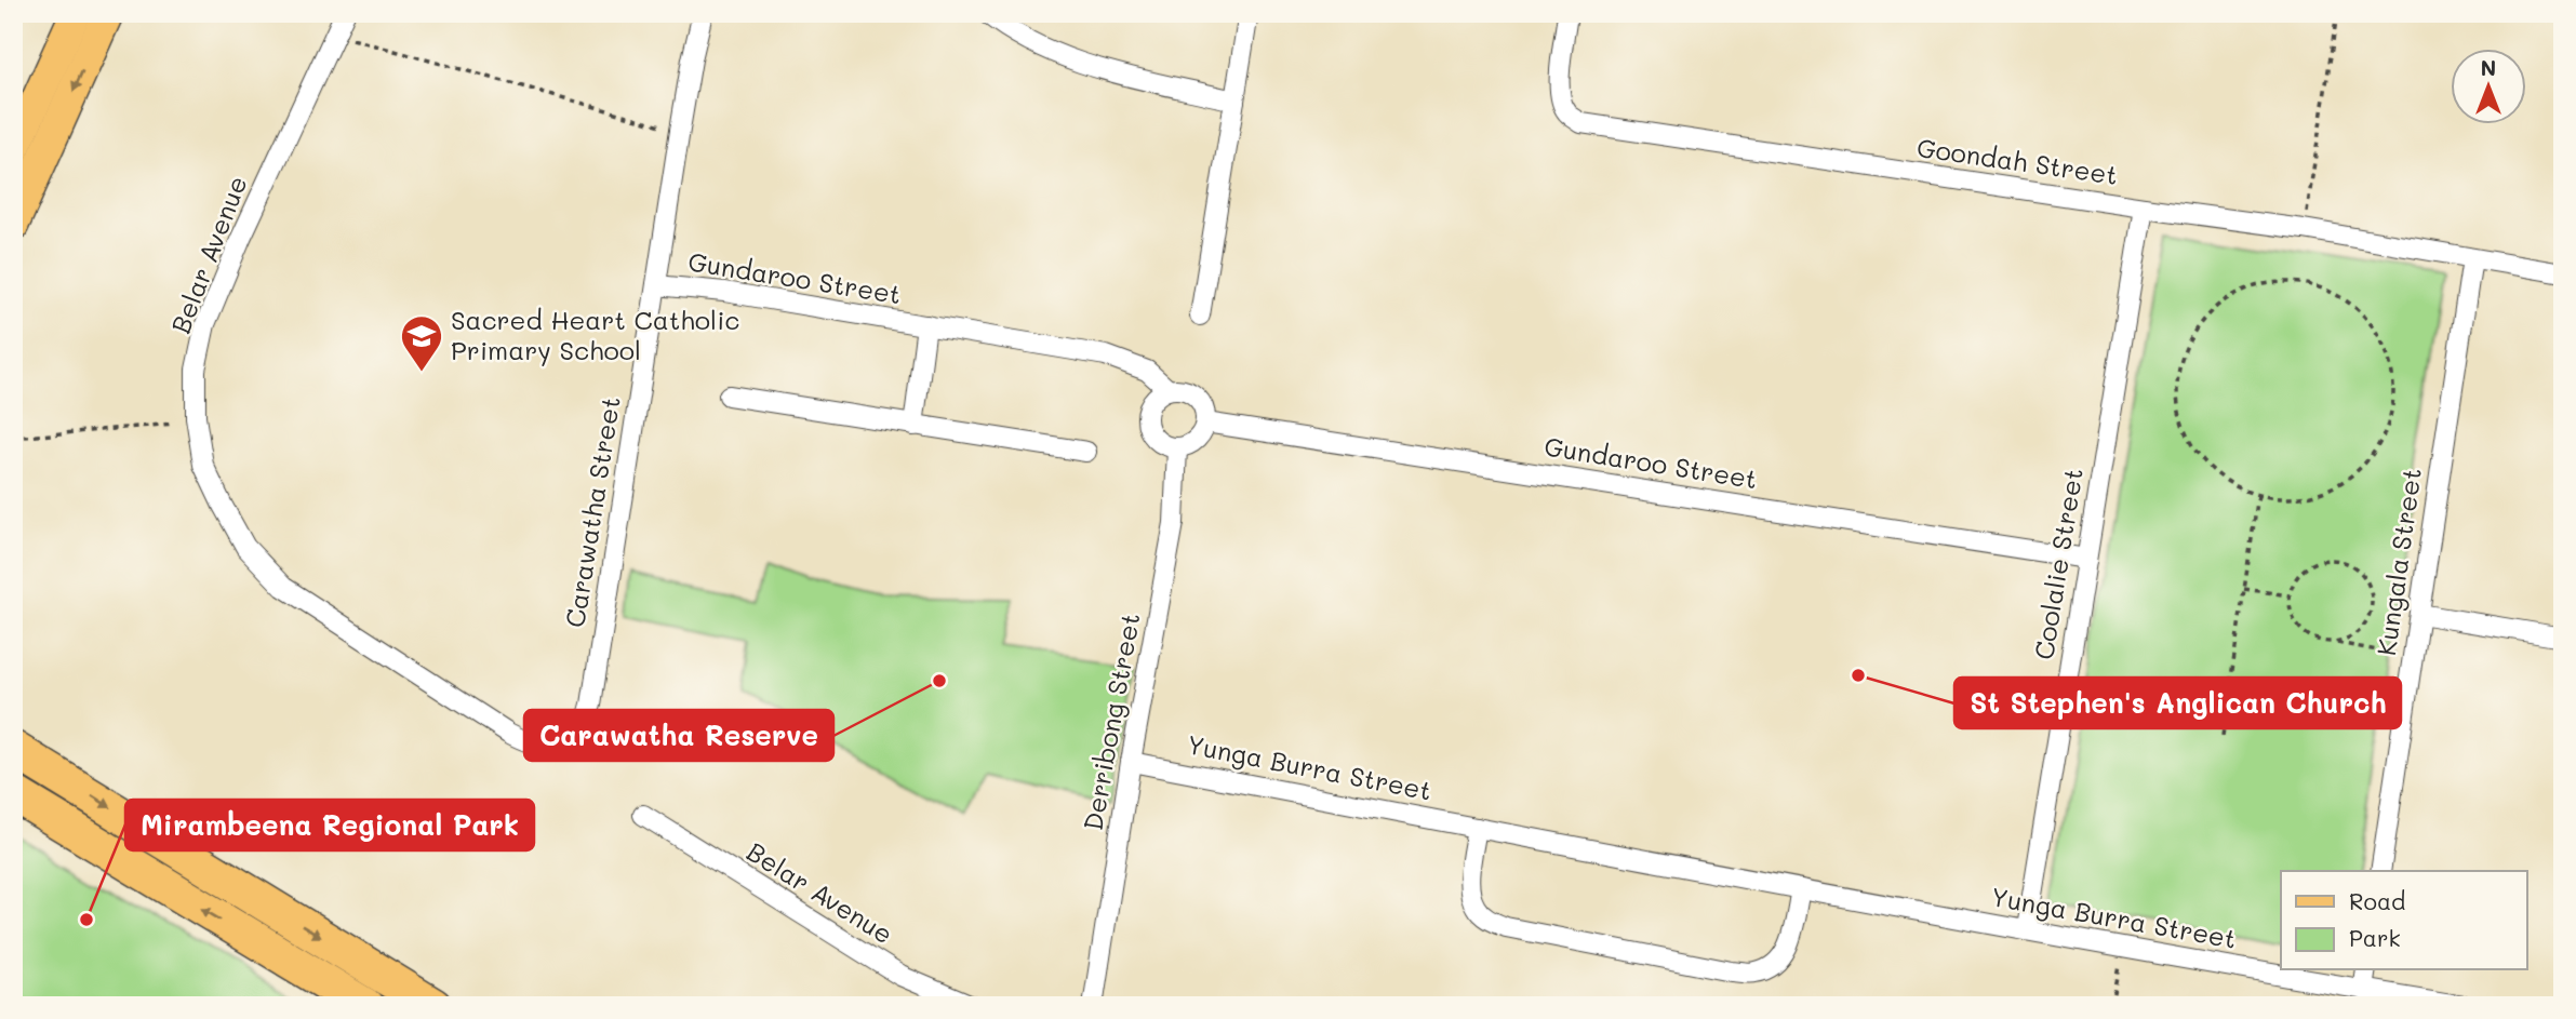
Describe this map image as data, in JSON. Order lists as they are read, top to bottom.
{
  "streets": {
    "street": [
      "Goondah Street",
      "Belar Avenue",
      "Gundaroo Street",
      "Carawatha Street",
      "Kungala Street",
      "Coolalie Street",
      "Derribong Street",
      "Yunga Burra Street"
    ]
  },
  "crossings": [
    ["Goondah Street", "Kungala Street"],
    ["Goondah Street", "Coolalie Street"],
    ["Belar Avenue", "Carawatha Street"],
    ["Gundaroo Street", "Carawatha Street"],
    ["Gundaroo Street", "Coolalie Street"],
    ["Gundaroo Street", "Derribong Street"],
    ["Coolalie Street", "Yunga Burra Street"],
    ["Derribong Street", "Yunga Burra Street"]
  ],
  "places": {
    "school or university": ["Sacred Heart Catholic Primary School"],
    "other": ["St Stephen's Anglican Church", "Carawatha Reserve", "Mirambeena Regional Park"]
  },
  "legend": ["Road", "Park"],
  "north": "top"
}
